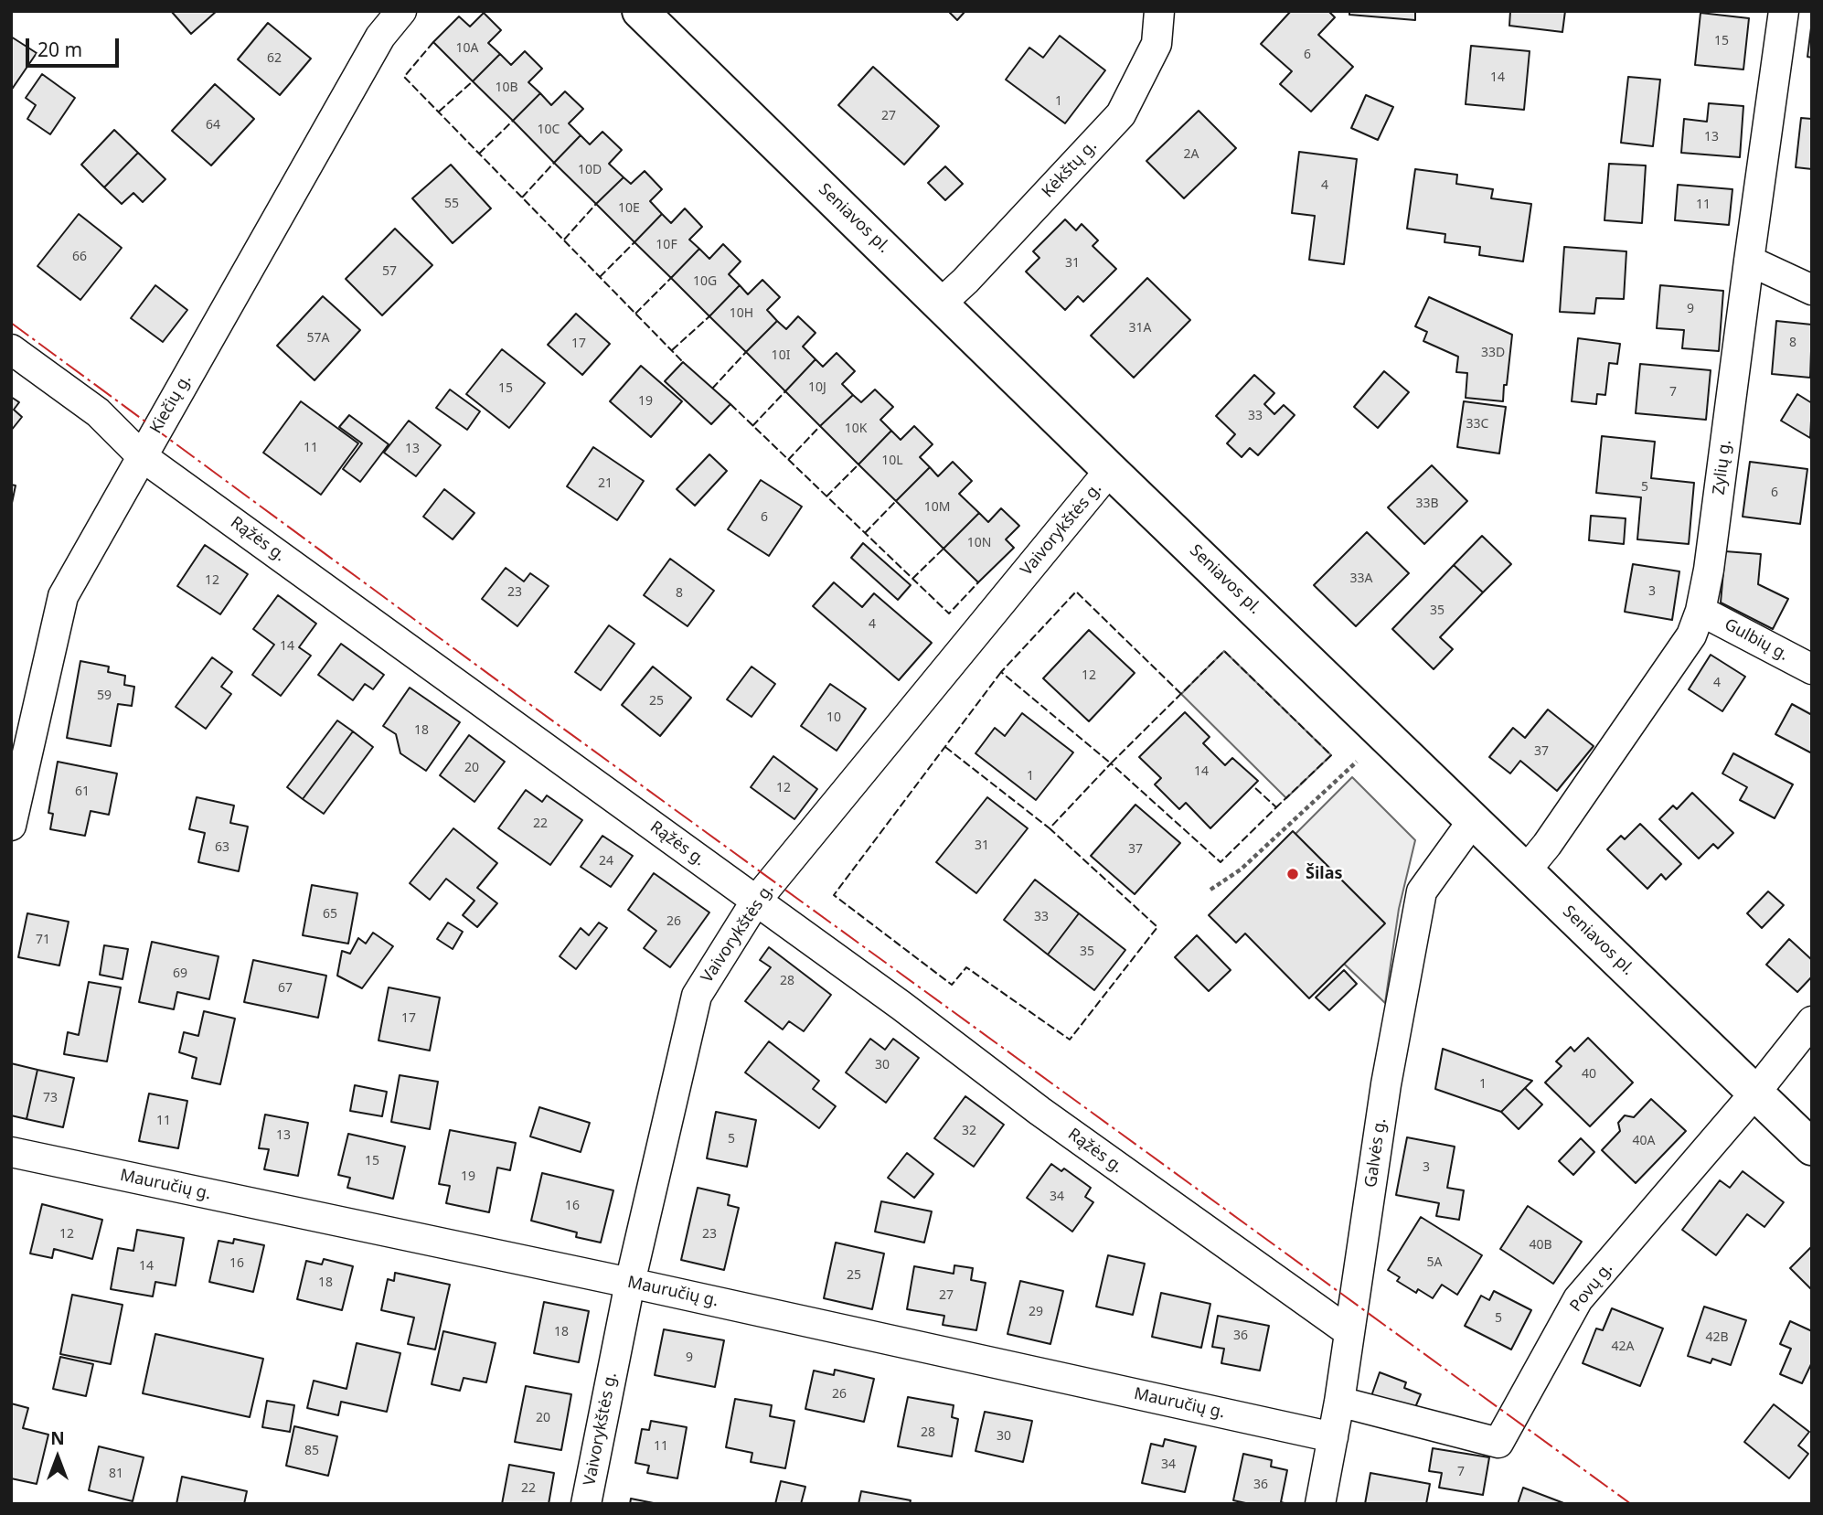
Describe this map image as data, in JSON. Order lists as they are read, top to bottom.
{
  "streets": {
    "street": [
      "Kėkštų g.",
      "Seniavos pl.",
      "Kiečių g.",
      "Zylių g.",
      "Vaivorykštės g.",
      "Rąžės g.",
      "Gulbių g.",
      "Galvės g.",
      "Mauručių g.",
      "Povų g."
    ]
  },
  "crossings": [
    ["Kėkštų g.", "Seniavos pl."],
    ["Seniavos pl.", "Zylių g."],
    ["Seniavos pl.", "Vaivorykštės g."],
    ["Seniavos pl.", "Galvės g."],
    ["Seniavos pl.", "Povų g."],
    ["Kiečių g.", "Rąžės g."],
    ["Zylių g.", "Gulbių g."],
    ["Vaivorykštės g.", "Rąžės g."],
    ["Vaivorykštės g.", "Mauručių g."],
    ["Rąžės g.", "Galvės g."],
    ["Galvės g.", "Mauručių g."],
    ["Galvės g.", "Povų g."]
  ],
  "places": ["Šilas"],
  "house_numbers": [
    "15",
    "10A",
    "6",
    "62",
    "14",
    "10B",
    "1",
    "27",
    "64",
    "10C",
    "13",
    "2A",
    "10D",
    "4",
    "55",
    "11",
    "10E",
    "10F",
    "66",
    "31",
    "57",
    "10G",
    "9",
    "10H",
    "31A",
    "57A",
    "8",
    "17",
    "33D",
    "10I",
    "10J",
    "15",
    "7",
    "19",
    "33",
    "33C",
    "10K",
    "11",
    "13",
    "10L",
    "21",
    "5",
    "6",
    "33B",
    "10M",
    "6",
    "10N",
    "33A",
    "12",
    "3",
    "23",
    "8",
    "35",
    "4",
    "14",
    "12",
    "4",
    "59",
    "25",
    "10",
    "18",
    "37",
    "20",
    "14",
    "1",
    "12",
    "61",
    "22",
    "31",
    "63",
    "37",
    "24",
    "65",
    "33",
    "26",
    "71",
    "35",
    "69",
    "28",
    "67",
    "17",
    "30",
    "40",
    "1",
    "73",
    "11",
    "32",
    "13",
    "5",
    "40A",
    "15",
    "3",
    "19",
    "34",
    "16",
    "12",
    "23",
    "40B",
    "5A",
    "16",
    "14",
    "25",
    "18",
    "27",
    "29",
    "5",
    "18",
    "36",
    "42B",
    "42A",
    "9",
    "26",
    "20",
    "28",
    "30",
    "11",
    "85",
    "34",
    "7",
    "81",
    "36",
    "22"
  ],
  "scale_bar": "20 m",
  "north": "top"
}
